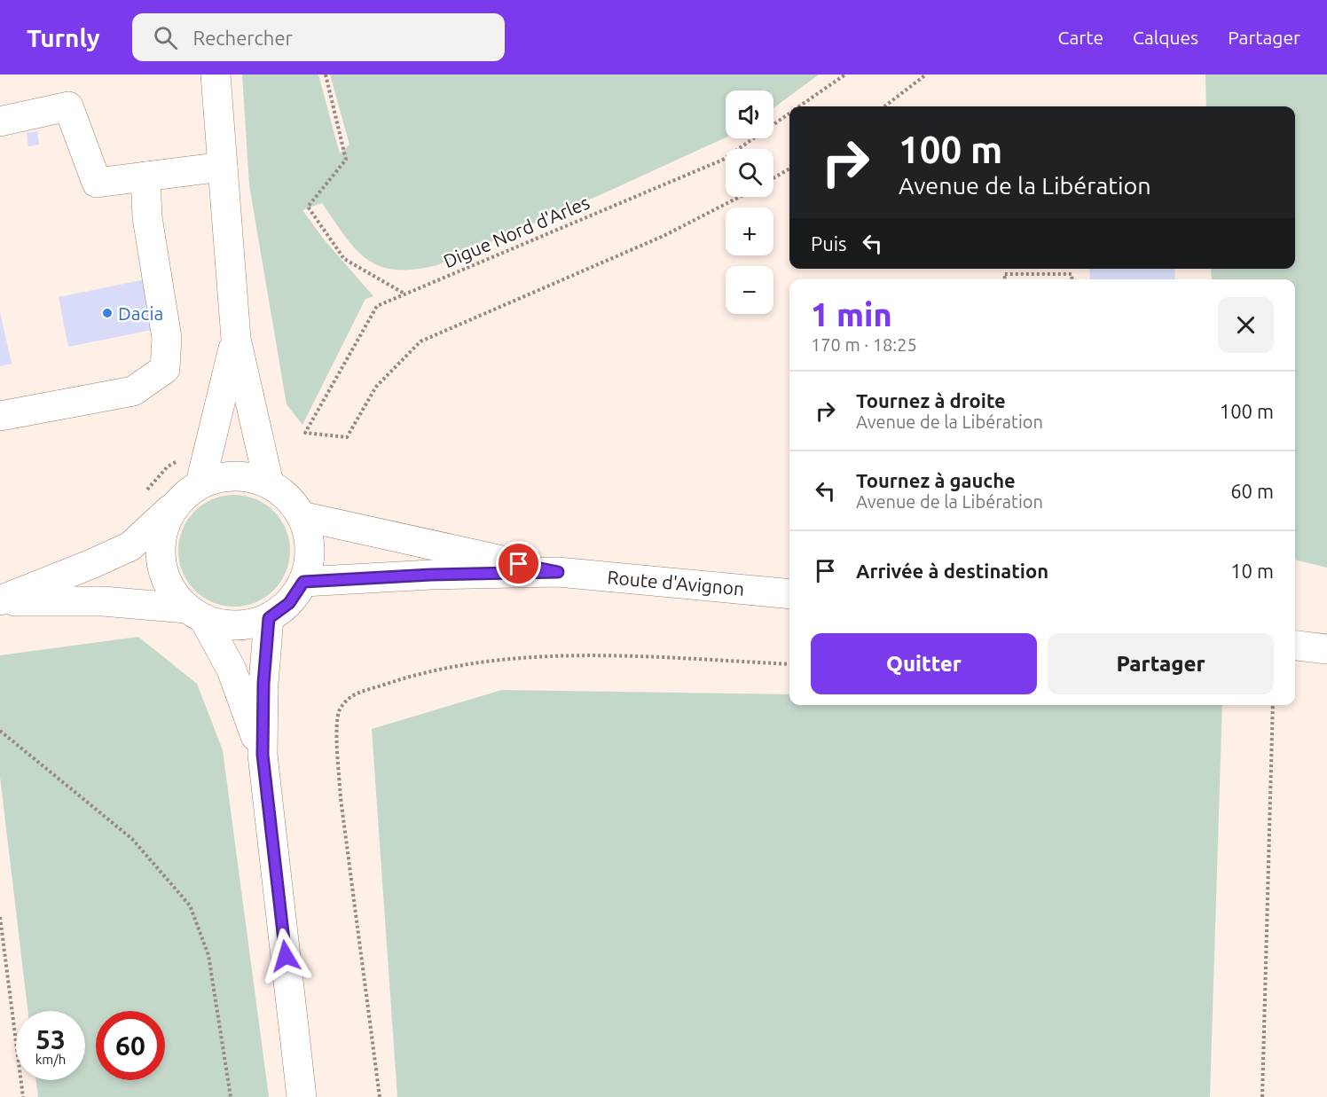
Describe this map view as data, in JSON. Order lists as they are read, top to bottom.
{
  "streets": {
    "main road": ["Route d'Avignon"],
    "path": ["Digue Nord d'Arles"]
  },
  "places": ["Dacia"],
  "page": {
    "header": "Turnly",
    "search": "Rechercher",
    "nav": ["Carte", "Calques", "Partager"],
    "map_buttons": ["+", "−"],
    "turn": ["100 m", "Avenue de la Libération"],
    "then": "Puis",
    "heading": ["1 min", "170 m · 18:25"],
    "list": [
      {
        "name": "Tournez à droite",
        "note": "Avenue de la Libération",
        "value": "100 m"
      },
      {
        "name": "Tournez à gauche",
        "note": "Avenue de la Libération",
        "value": "60 m"
      },
      {
        "name": "Arrivée à destination",
        "value": "10 m"
      }
    ],
    "buttons": ["Quitter", "Partager"],
    "speed": "53 km/h",
    "limit": "60"
  }
}
